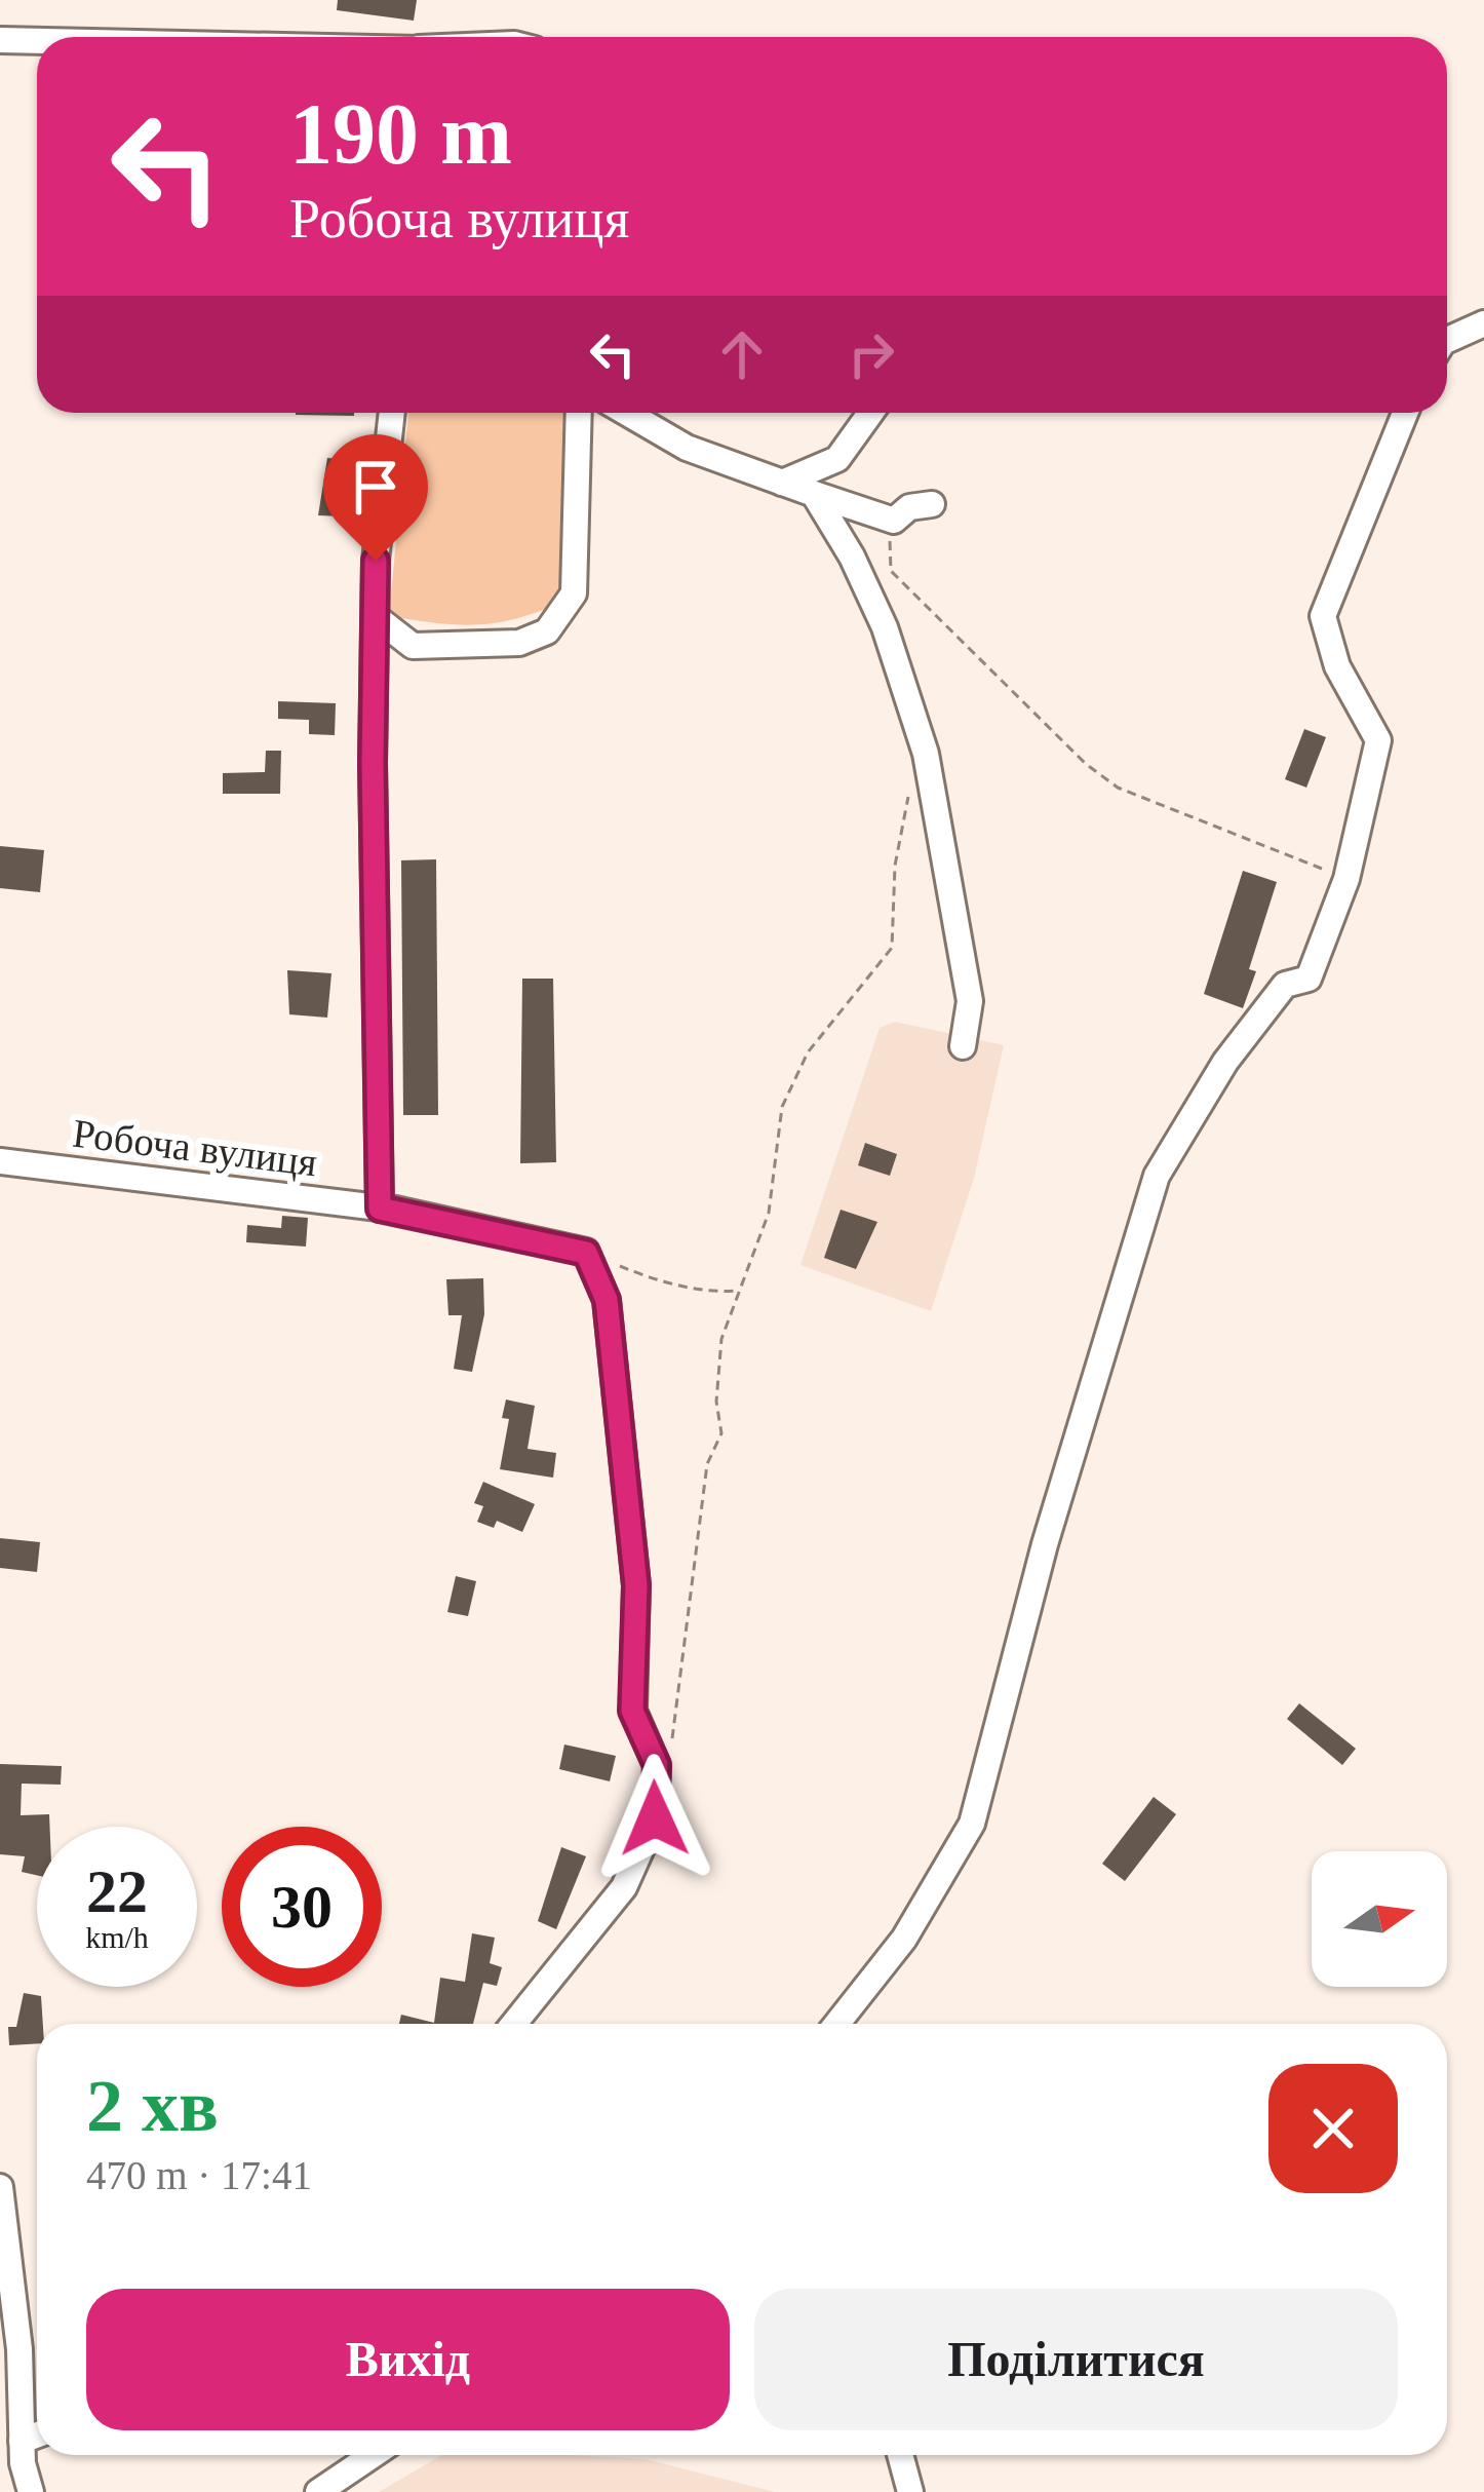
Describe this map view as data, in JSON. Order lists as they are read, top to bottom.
{
  "streets": {
    "street": ["Робоча вулиця"]
  },
  "north": "right",
  "page": {
    "turn": ["190 m", "Робоча вулиця"],
    "speed": "22 km/h",
    "limit": "30",
    "heading": ["2 хв", "470 m · 17:41"],
    "buttons": ["Вихід", "Поділитися"]
  }
}
